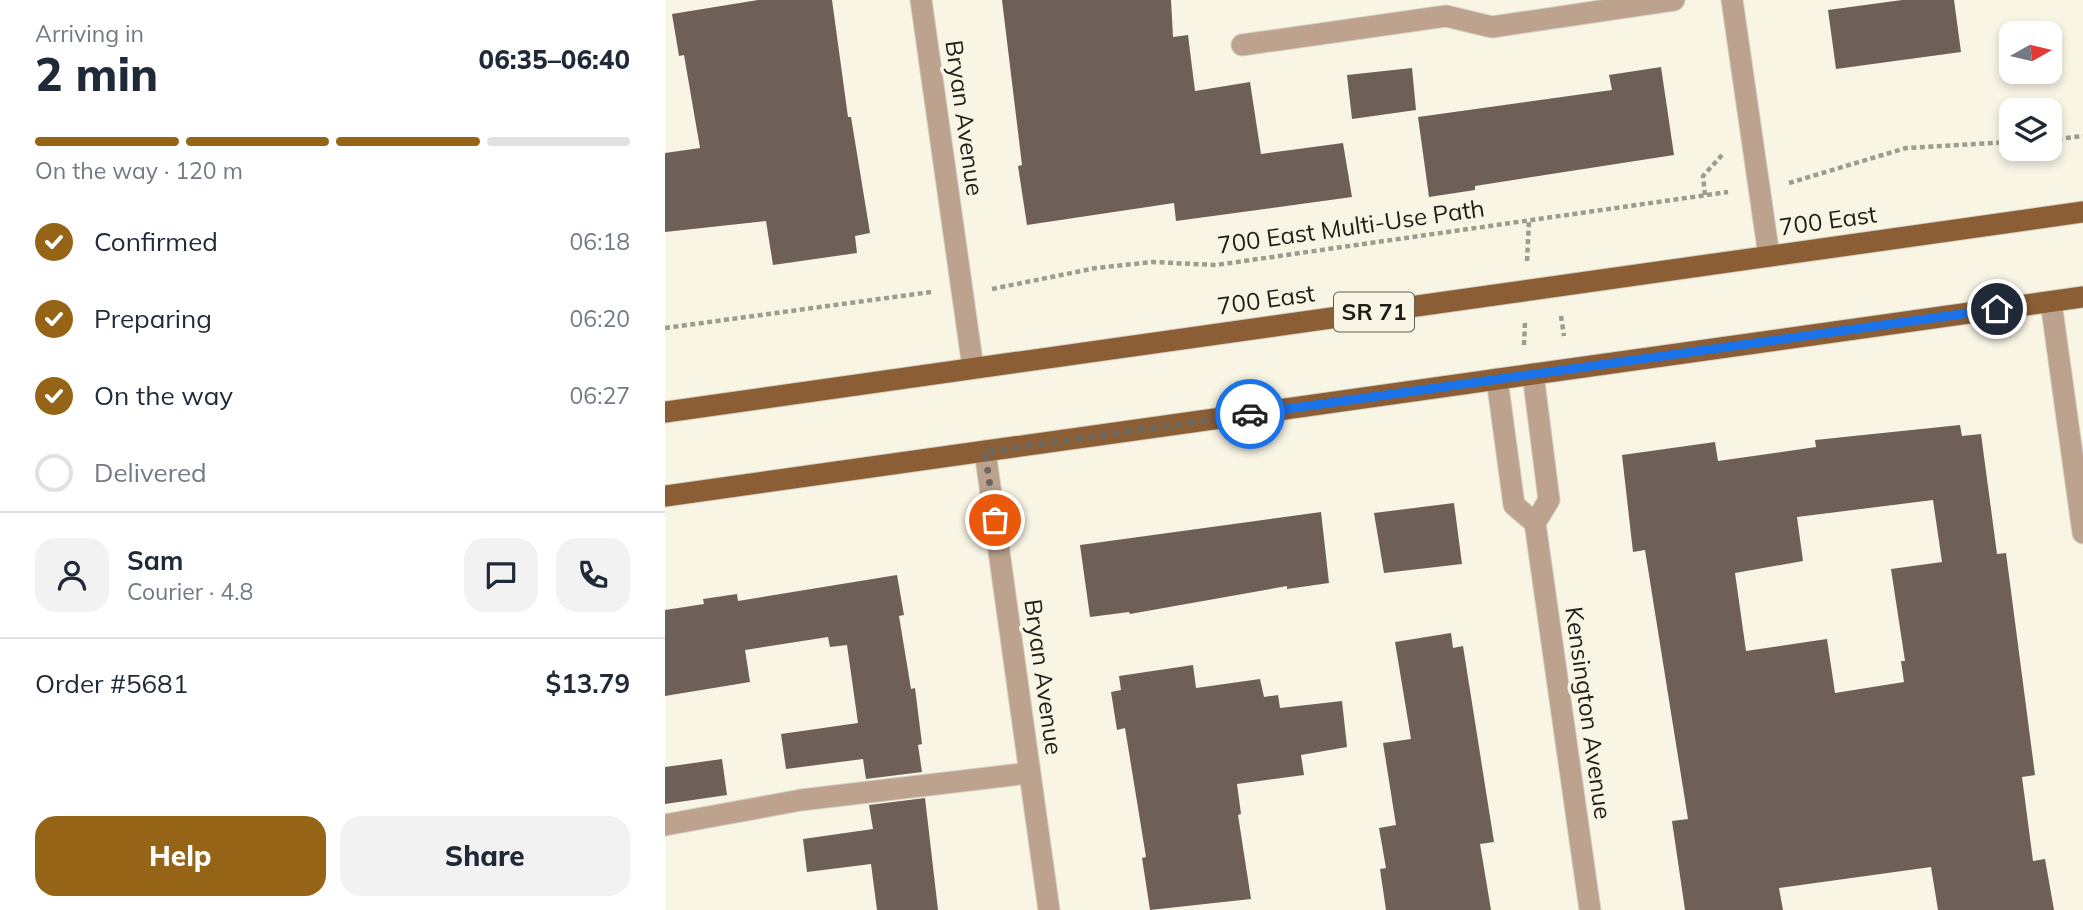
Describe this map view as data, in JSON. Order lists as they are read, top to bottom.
{
  "streets": {
    "main road": ["700 East", "SR 71"],
    "street": ["Bryan Avenue", "Kensington Avenue"],
    "path": ["700 East Multi-Use Path"]
  },
  "crossings": [
    ["Bryan Avenue", "700 East"]
  ],
  "north": "right",
  "page": {
    "heading": ["2 min", "Arriving in", "06:35–06:40"],
    "panel": [
      "Sam",
      "Courier · 4.8",
      "Order #5681",
      "$13.79"
    ],
    "bar": "On the way · 120 m",
    "list": [
      ["Confirmed", "06:18"],
      ["Preparing", "06:20"],
      ["On the way", "06:27"],
      "Delivered"
    ],
    "buttons": ["Help", "Share"]
  }
}
